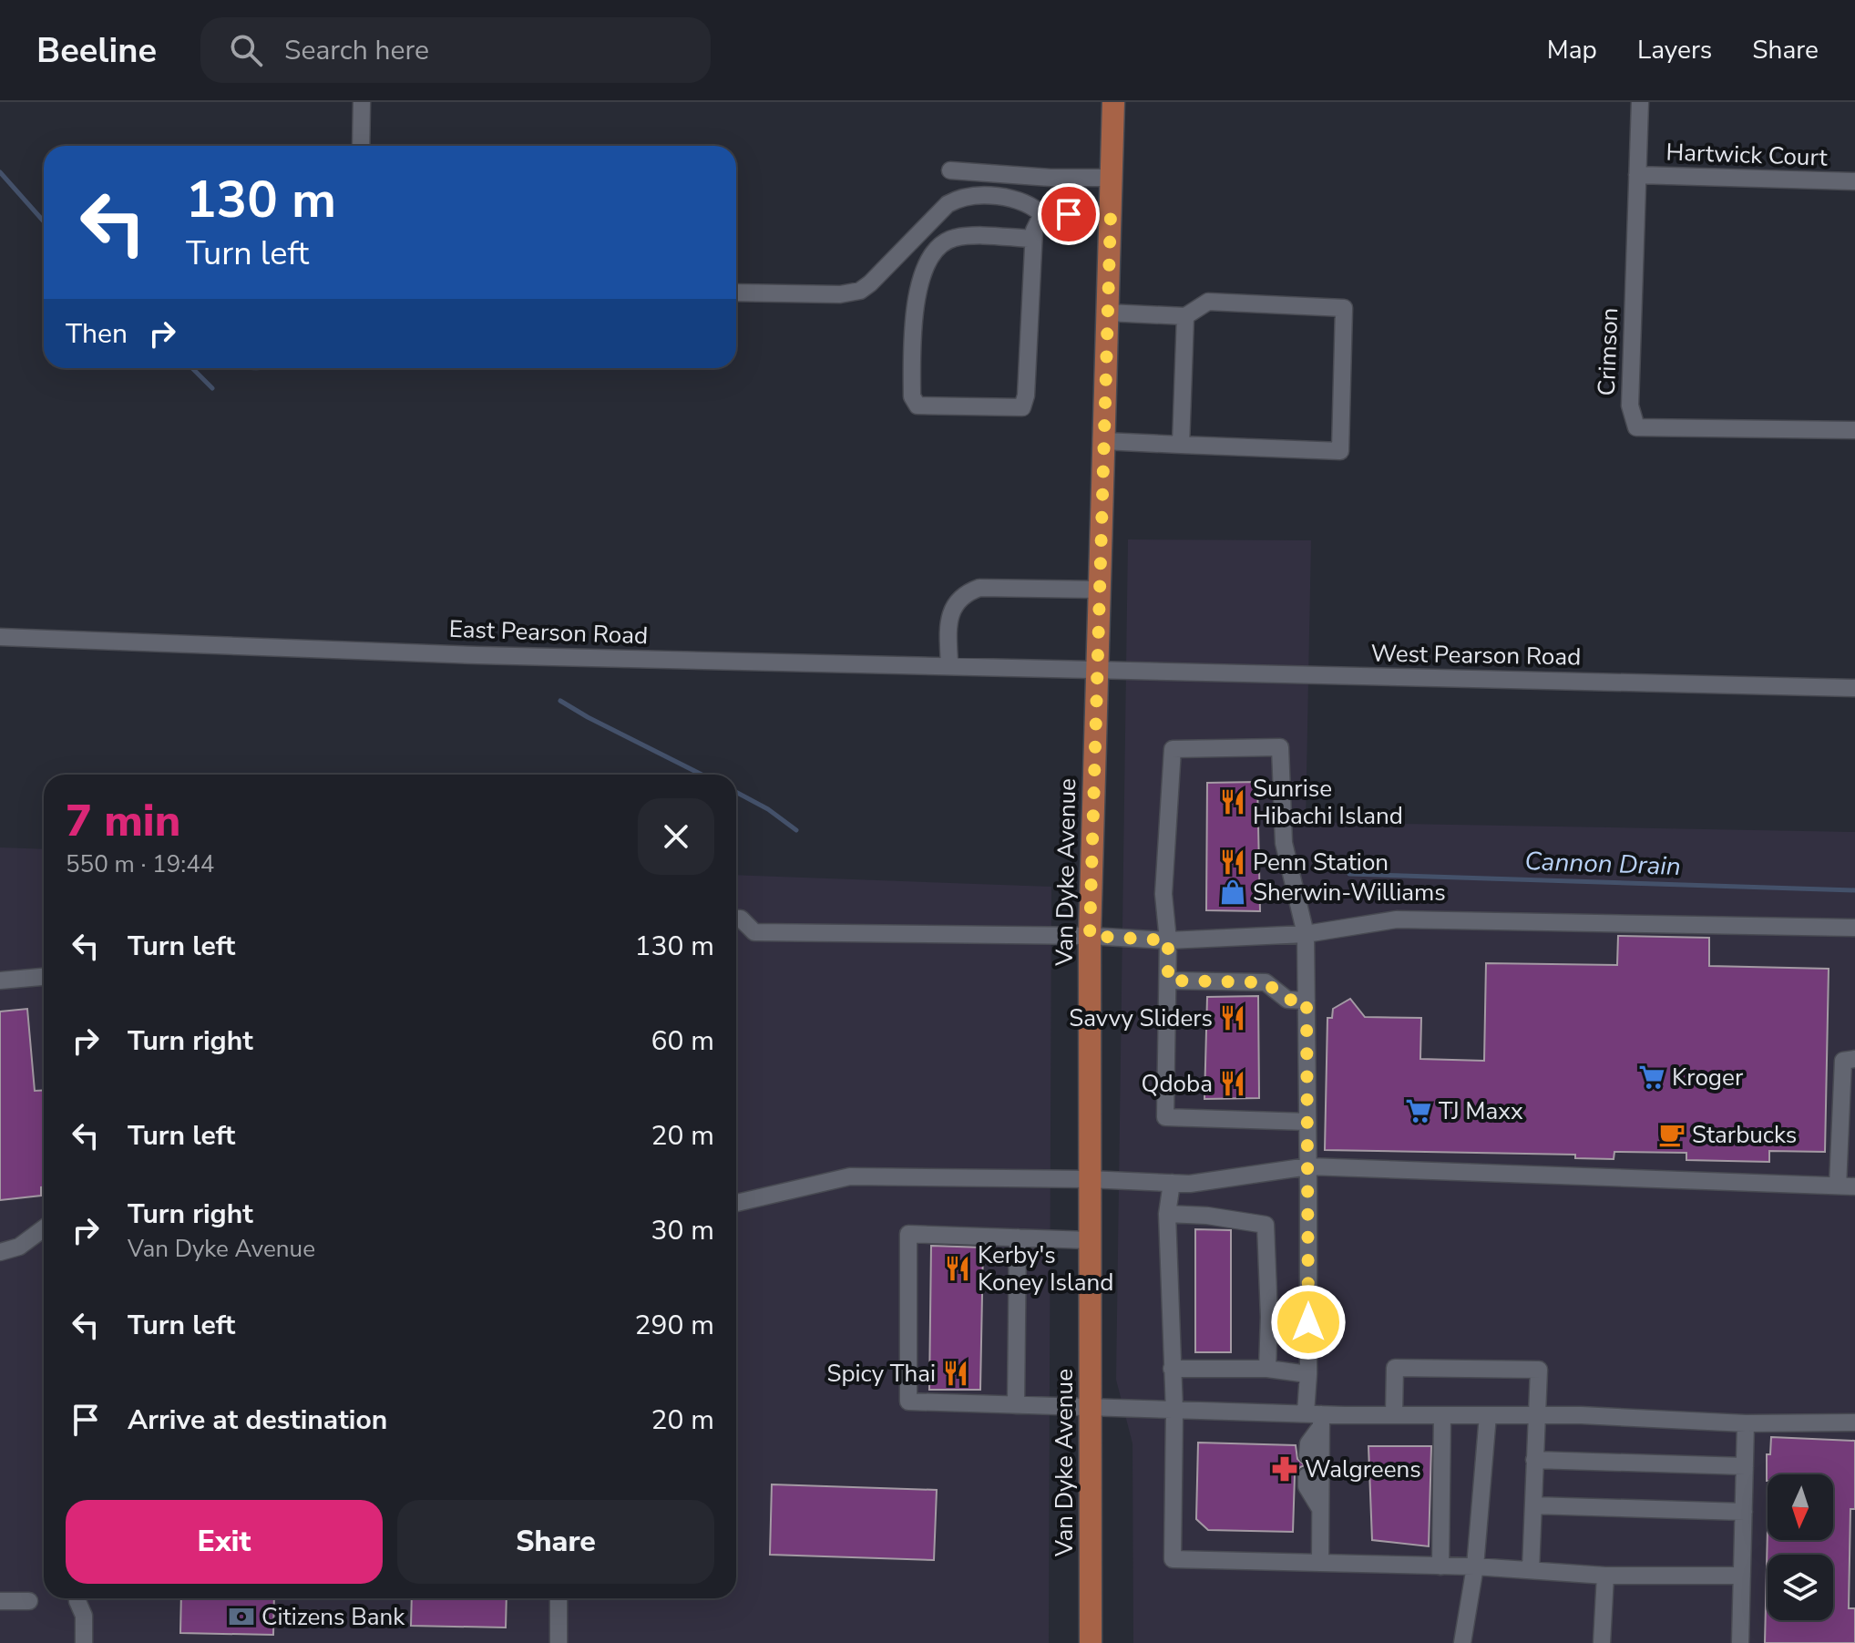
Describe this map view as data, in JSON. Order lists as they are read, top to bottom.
{
  "streets": {
    "main road": ["Van Dyke Avenue"],
    "street": [
      "Hartwick Court",
      "Crimson",
      "East Pearson Road",
      "West Pearson Road"
    ]
  },
  "crossings": [
    ["Hartwick Court", "Crimson"],
    ["East Pearson Road", "West Pearson Road"],
    ["East Pearson Road", "Van Dyke Avenue"],
    ["West Pearson Road", "Van Dyke Avenue"]
  ],
  "water": ["Cannon Drain"],
  "places": {
    "restaurant": [
      "Sunrise Hibachi Island",
      "Penn Station",
      "Savvy Sliders",
      "Qdoba",
      "Kerby's Koney Island",
      "Spicy Thai"
    ],
    "shop": ["Sherwin-Williams"],
    "supermarket": ["Kroger", "TJ Maxx"],
    "cafe": ["Starbucks"],
    "pharmacy": ["Walgreens"],
    "bank": ["Citizens Bank"]
  },
  "north": "bottom",
  "page": {
    "header": "Beeline",
    "search": "Search here",
    "nav": ["Map", "Layers", "Share"],
    "turn": ["130 m", "Turn left"],
    "then": "Then",
    "heading": ["7 min", "550 m · 19:44"],
    "list": [
      {
        "name": "Turn left",
        "value": "130 m"
      },
      {
        "name": "Turn right",
        "value": "60 m"
      },
      {
        "name": "Turn left",
        "value": "20 m"
      },
      {
        "name": "Turn right",
        "note": "Van Dyke Avenue",
        "value": "30 m"
      },
      {
        "name": "Turn left",
        "value": "290 m"
      },
      {
        "name": "Arrive at destination",
        "value": "20 m"
      }
    ],
    "buttons": ["Exit", "Share"]
  }
}
